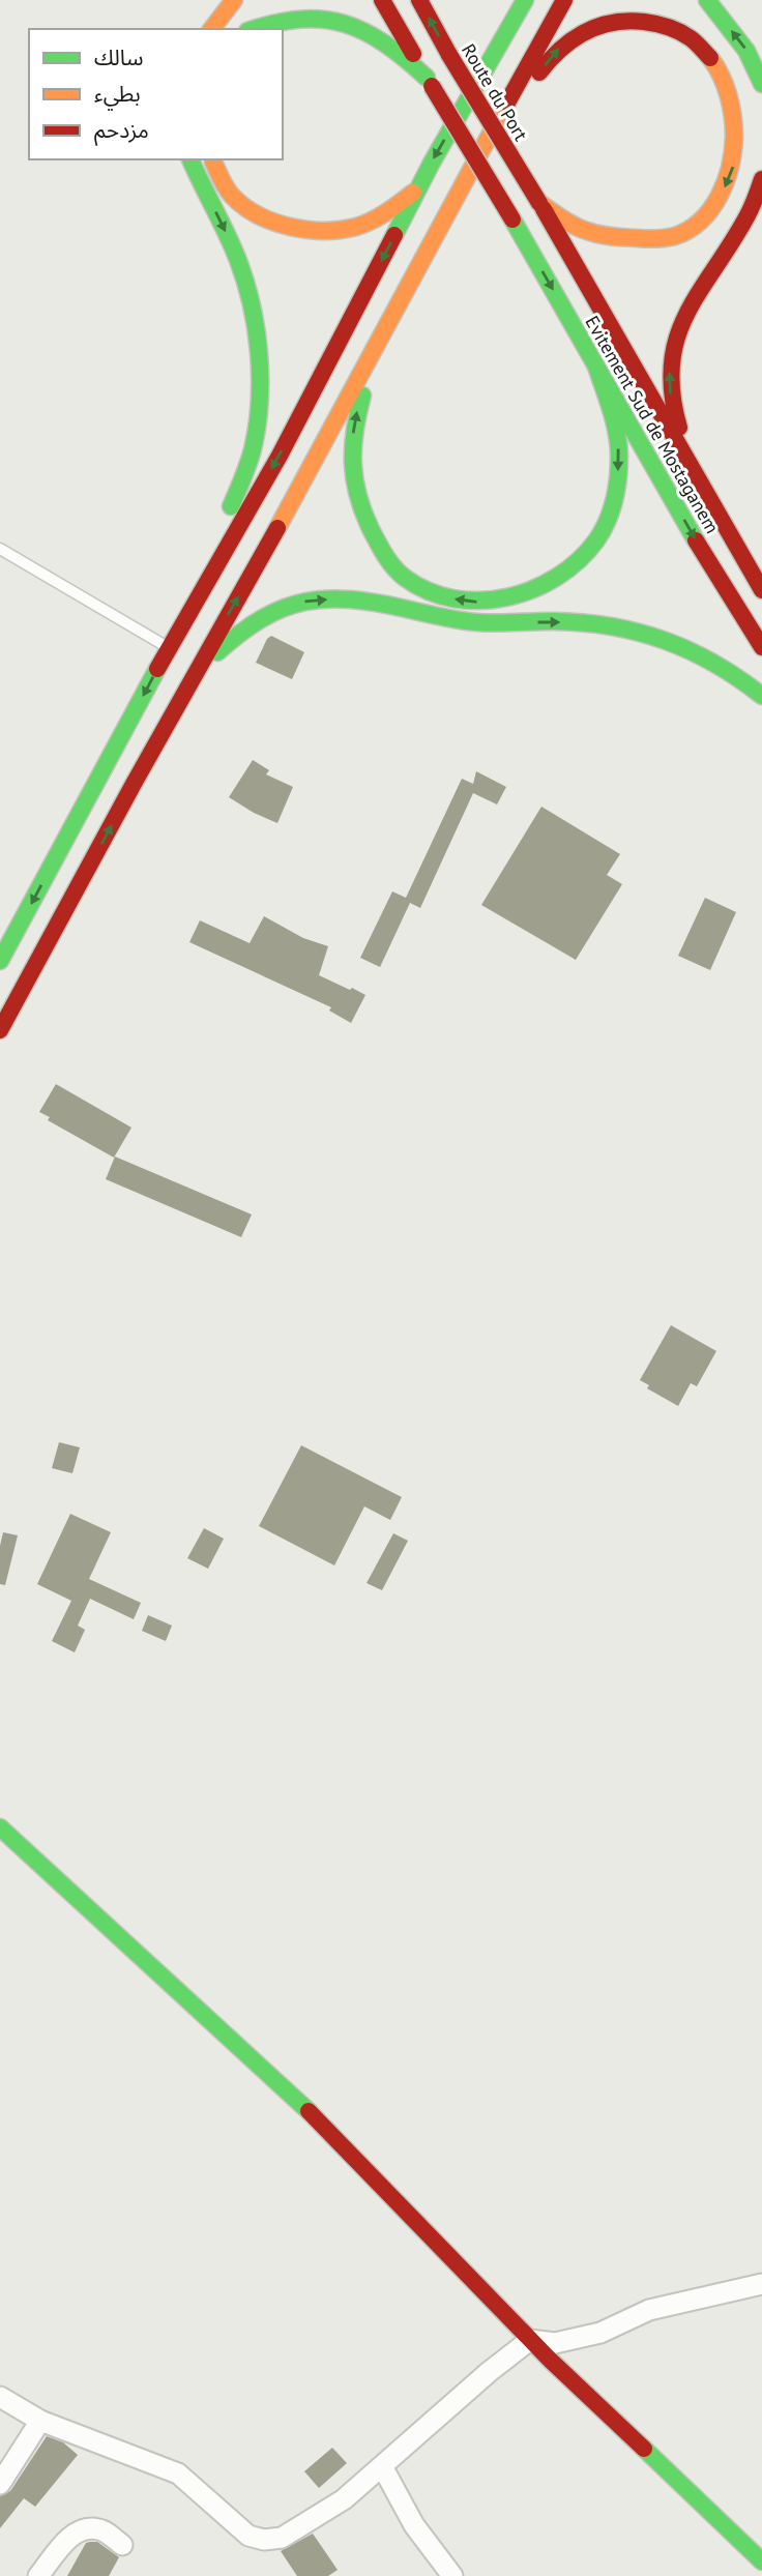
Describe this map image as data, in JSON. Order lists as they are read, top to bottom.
{
  "streets": {
    "main road": ["Route du Port", "Evitement Sud de Mostaganem"]
  },
  "crossings": [
    ["Route du Port", "Evitement Sud de Mostaganem"]
  ],
  "legend": ["سالك", "بطيء", "مزدحم"]
}
